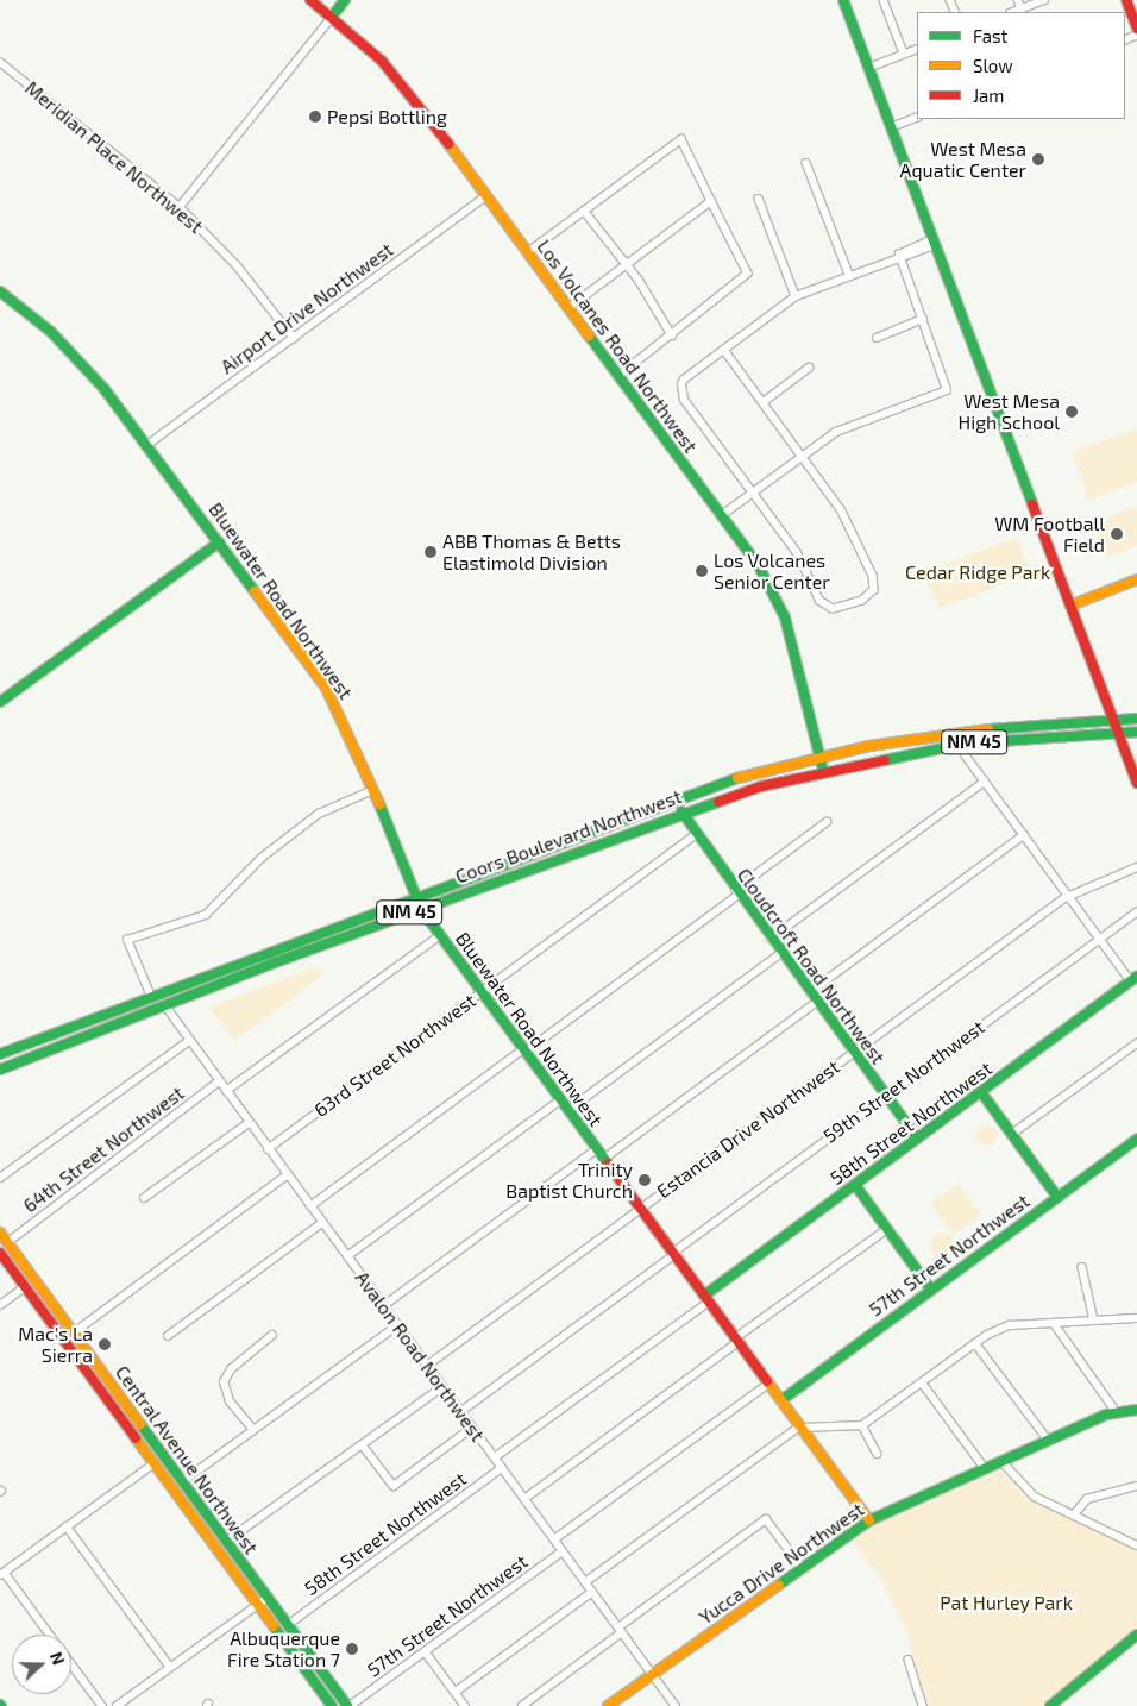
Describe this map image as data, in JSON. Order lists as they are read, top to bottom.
{
  "streets": {
    "street": [
      "Meridian Place Northwest",
      "Airport Drive Northwest",
      "Los Volcanes Road Northwest",
      "Bluewater Road Northwest",
      "NM 45",
      "Coors Boulevard Northwest",
      "Cloudcroft Road Northwest",
      "63rd Street Northwest",
      "59th Street Northwest",
      "58th Street Northwest",
      "Estancia Drive Northwest",
      "64th Street Northwest",
      "57th Street Northwest",
      "Avalon Road Northwest",
      "Central Avenue Northwest",
      "Yucca Drive Northwest"
    ]
  },
  "crossings": [
    ["Meridian Place Northwest", "Airport Drive Northwest"],
    ["Airport Drive Northwest", "Los Volcanes Road Northwest"],
    ["Airport Drive Northwest", "Bluewater Road Northwest"],
    ["Los Volcanes Road Northwest", "Coors Boulevard Northwest"],
    ["Bluewater Road Northwest", "Coors Boulevard Northwest"],
    ["Bluewater Road Northwest", "63rd Street Northwest"],
    ["Bluewater Road Northwest", "59th Street Northwest"],
    ["Bluewater Road Northwest", "58th Street Northwest"],
    ["Bluewater Road Northwest", "Estancia Drive Northwest"],
    ["Bluewater Road Northwest", "57th Street Northwest"],
    ["Bluewater Road Northwest", "Yucca Drive Northwest"],
    ["Coors Boulevard Northwest", "Cloudcroft Road Northwest"],
    ["Coors Boulevard Northwest", "Avalon Road Northwest"],
    ["Cloudcroft Road Northwest", "63rd Street Northwest"],
    ["Cloudcroft Road Northwest", "59th Street Northwest"],
    ["Cloudcroft Road Northwest", "58th Street Northwest"],
    ["Cloudcroft Road Northwest", "Estancia Drive Northwest"],
    ["63rd Street Northwest", "Avalon Road Northwest"],
    ["59th Street Northwest", "Avalon Road Northwest"],
    ["58th Street Northwest", "Avalon Road Northwest"],
    ["58th Street Northwest", "Central Avenue Northwest"],
    ["Estancia Drive Northwest", "Avalon Road Northwest"],
    ["64th Street Northwest", "Avalon Road Northwest"],
    ["64th Street Northwest", "Central Avenue Northwest"],
    ["57th Street Northwest", "Avalon Road Northwest"],
    ["57th Street Northwest", "Central Avenue Northwest"],
    ["Avalon Road Northwest", "Yucca Drive Northwest"]
  ],
  "parks": ["Cedar Ridge Park", "Pat Hurley Park"],
  "places": [
    "Pepsi Bottling",
    "West Mesa Aquatic Center",
    "West Mesa High School",
    "WM Football Field",
    "ABB Thomas & Betts Elastimold Division",
    "Los Volcanes Senior Center",
    "Trinity Baptist Church",
    "Mac's La Sierra",
    "Albuquerque Fire Station 7"
  ],
  "legend": ["Fast", "Slow", "Jam"],
  "north": "right"
}
